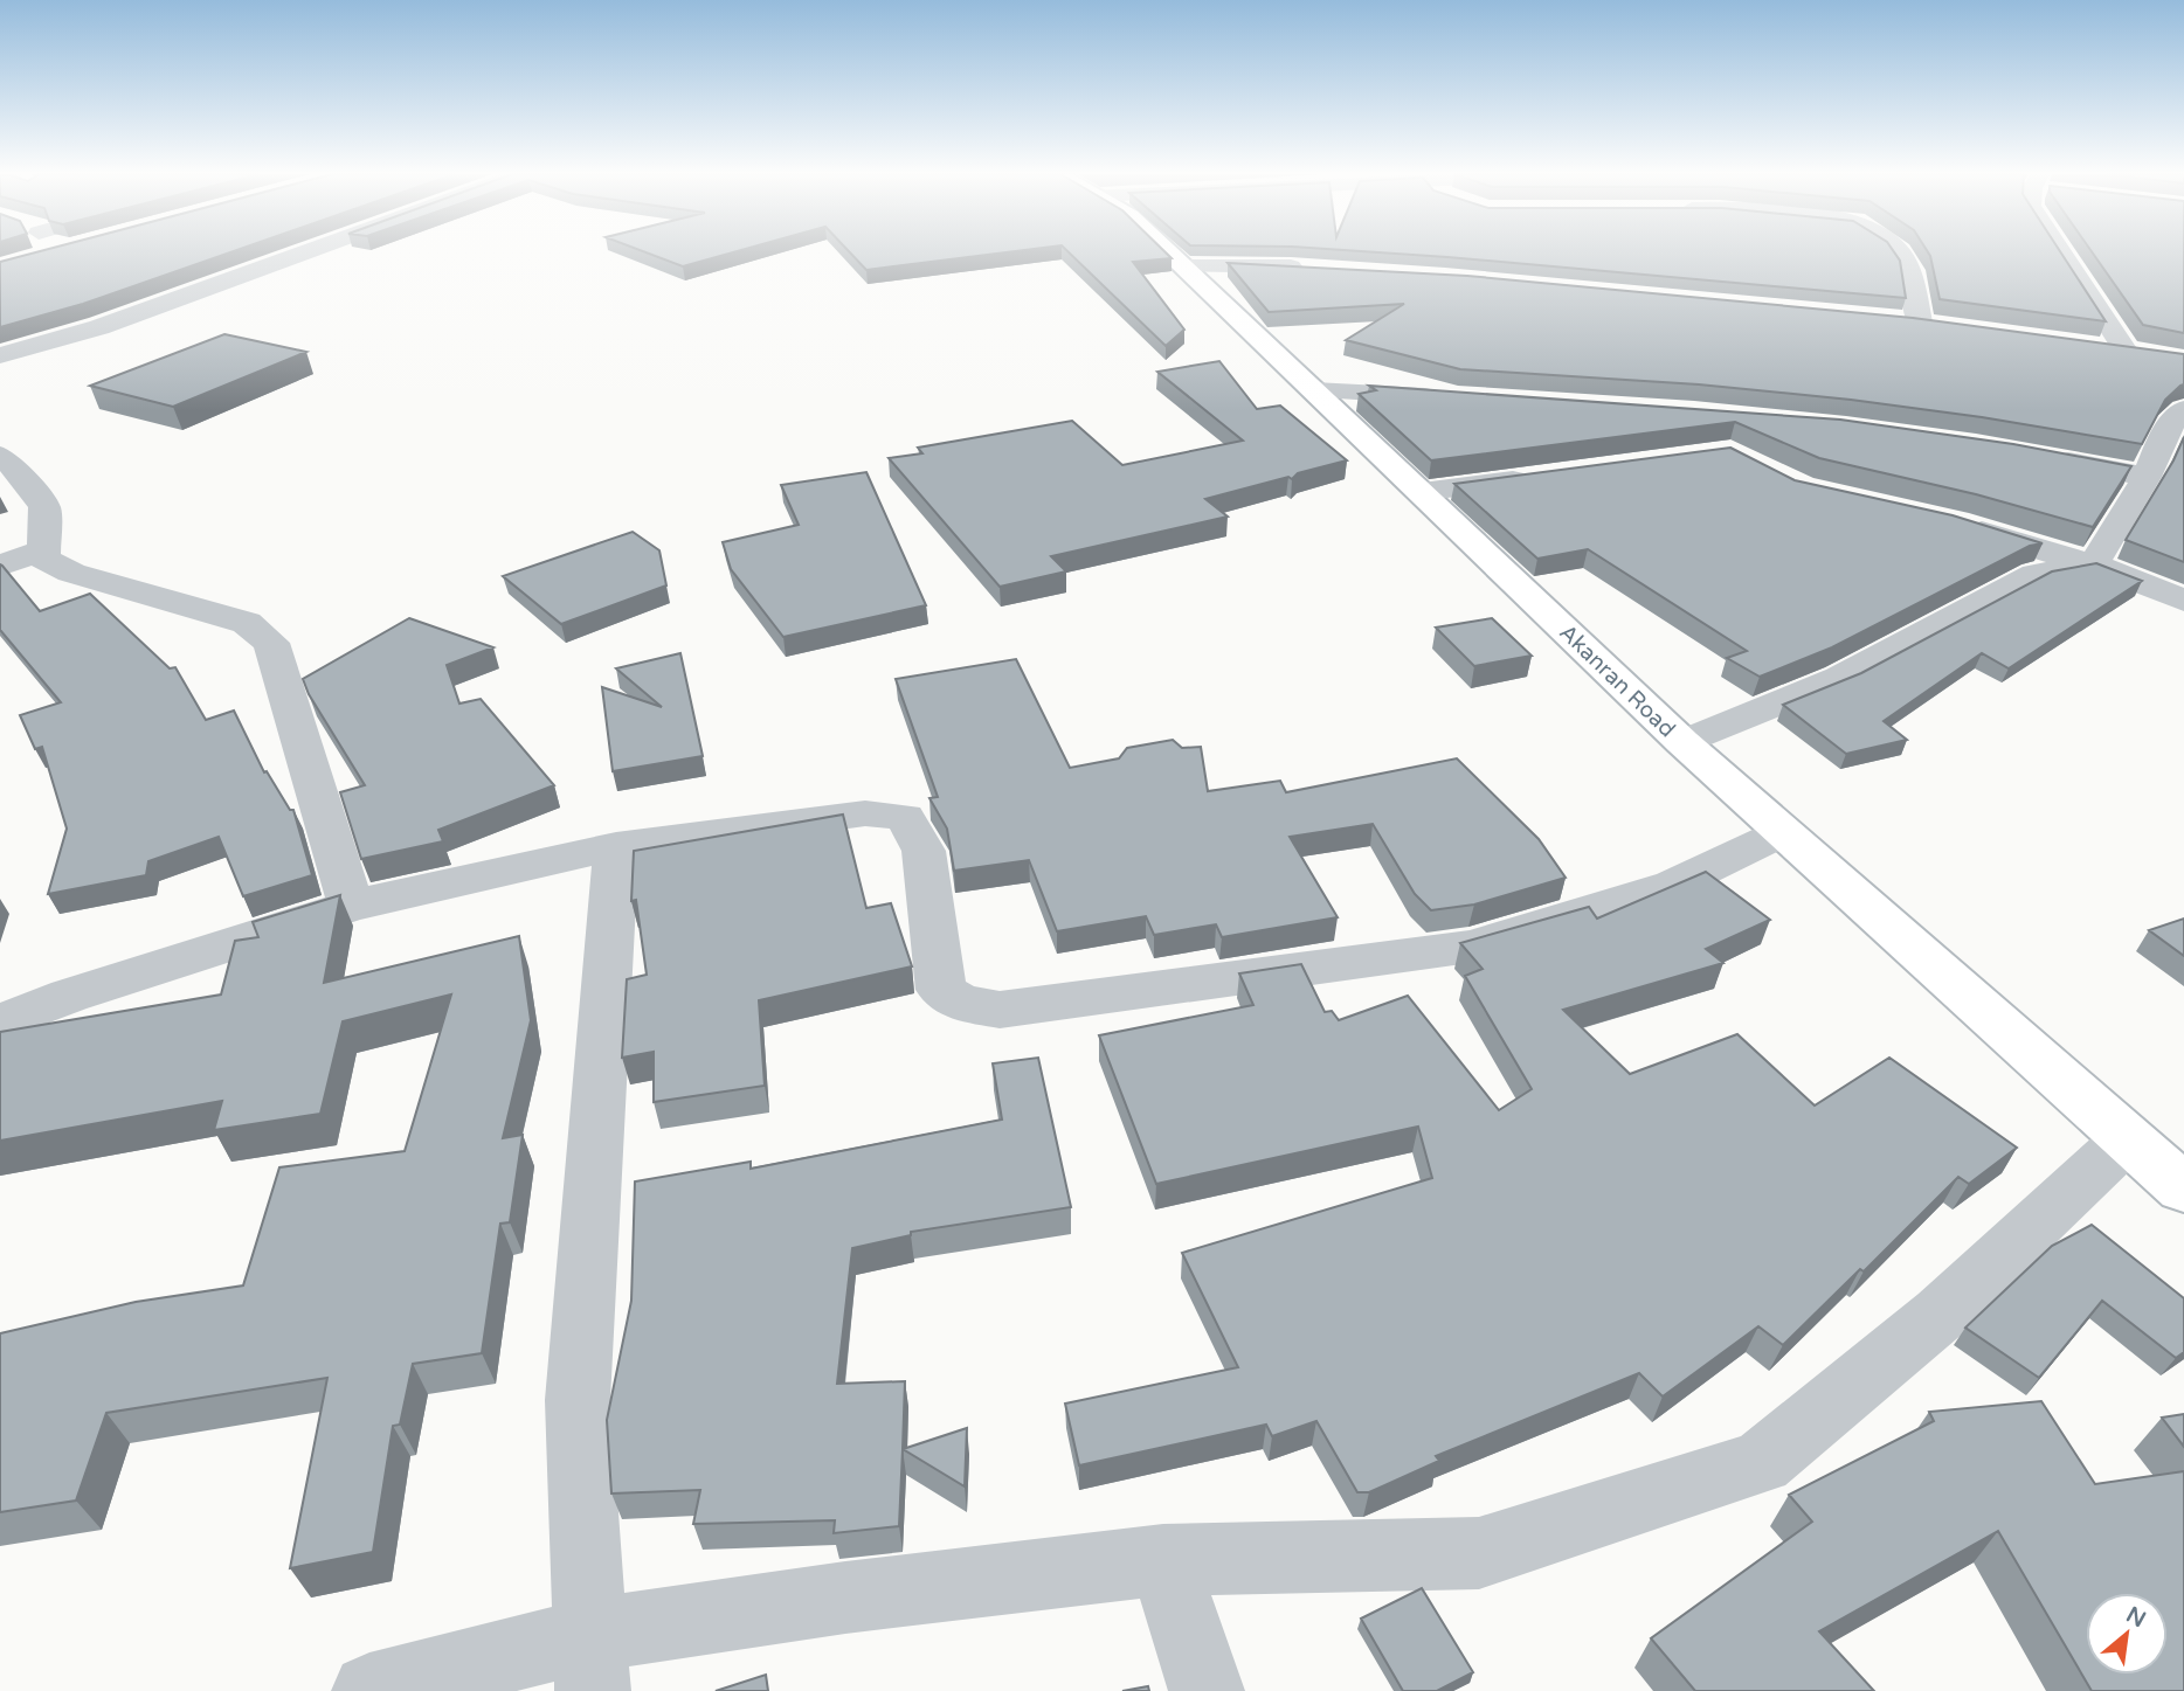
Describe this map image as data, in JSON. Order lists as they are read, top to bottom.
{
  "streets": {
    "main road": ["Akanran Road"]
  },
  "north": "top right"
}
